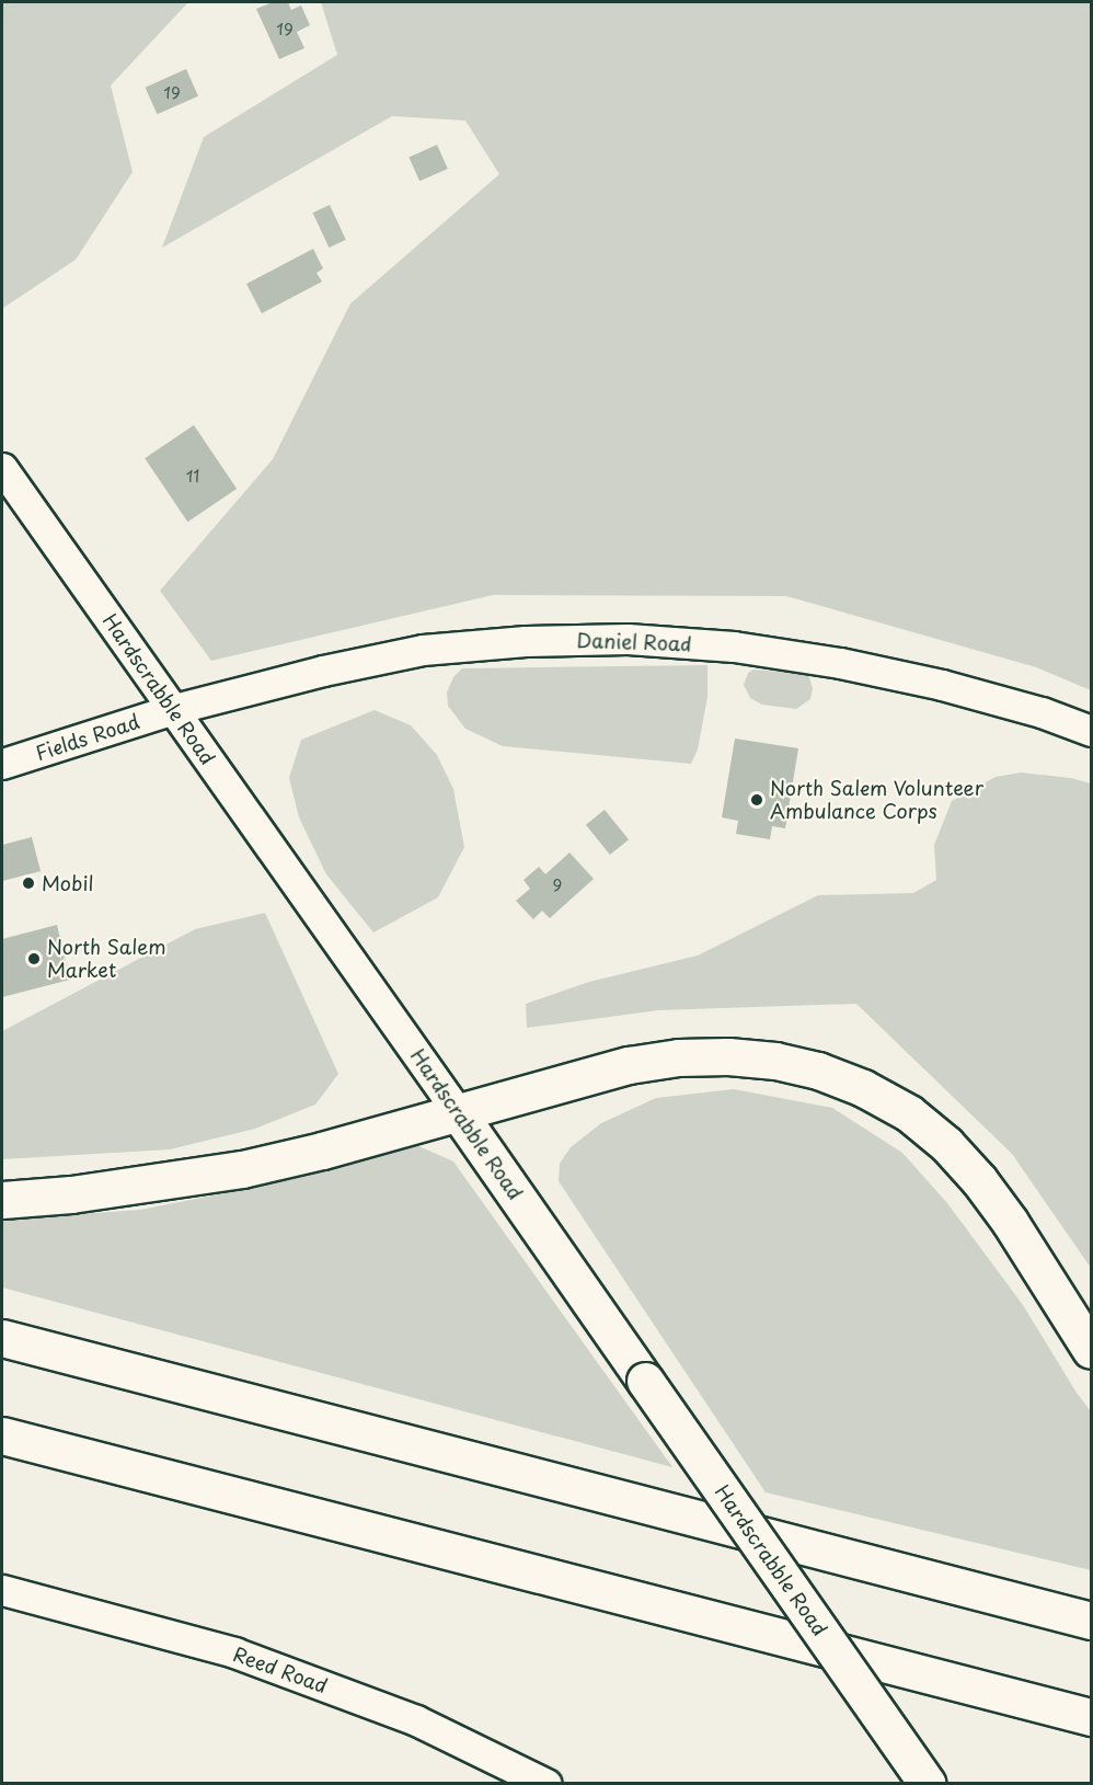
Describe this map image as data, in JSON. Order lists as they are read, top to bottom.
{
  "streets": {
    "main road": ["Hardscrabble Road"],
    "street": ["Daniel Road", "Fields Road", "Reed Road"]
  },
  "crossings": [
    ["Daniel Road", "Hardscrabble Road"],
    ["Daniel Road", "Fields Road"],
    ["Hardscrabble Road", "Fields Road"]
  ],
  "places": ["North Salem Volunteer Ambulance Corps", "Mobil", "North Salem Market"],
  "house_numbers": [
    "19",
    "19",
    "11",
    "9"
  ]
}
